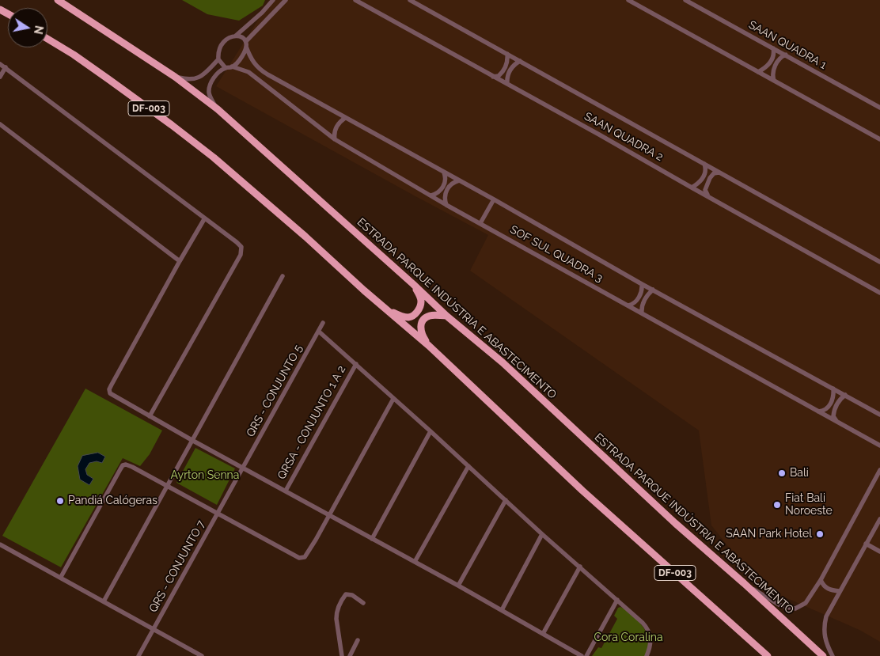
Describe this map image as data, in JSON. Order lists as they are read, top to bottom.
{
  "streets": {
    "highway": ["DF-003", "ESTRADA PARQUE INDÚSTRIA E ABASTECIMENTO"],
    "street": [
      "SAAN QUADRA 1",
      "SAAN QUADRA 2",
      "SOF SUL QUADRA 3",
      "QRS - CONJUNTO 5",
      "QRSA - CONJUNTO 1 A 2",
      "QRS - CONJUNTO 7"
    ]
  },
  "crossings": [
    ["QRS - CONJUNTO 5", "QRS - CONJUNTO 7"]
  ],
  "parks": ["Ayrton Senna", "Cora Coralina"],
  "places": [
    "Bali",
    "Pandiá Calógeras",
    "Fiat Bali Noroeste",
    "SAAN Park Hotel"
  ],
  "north": "right"
}
